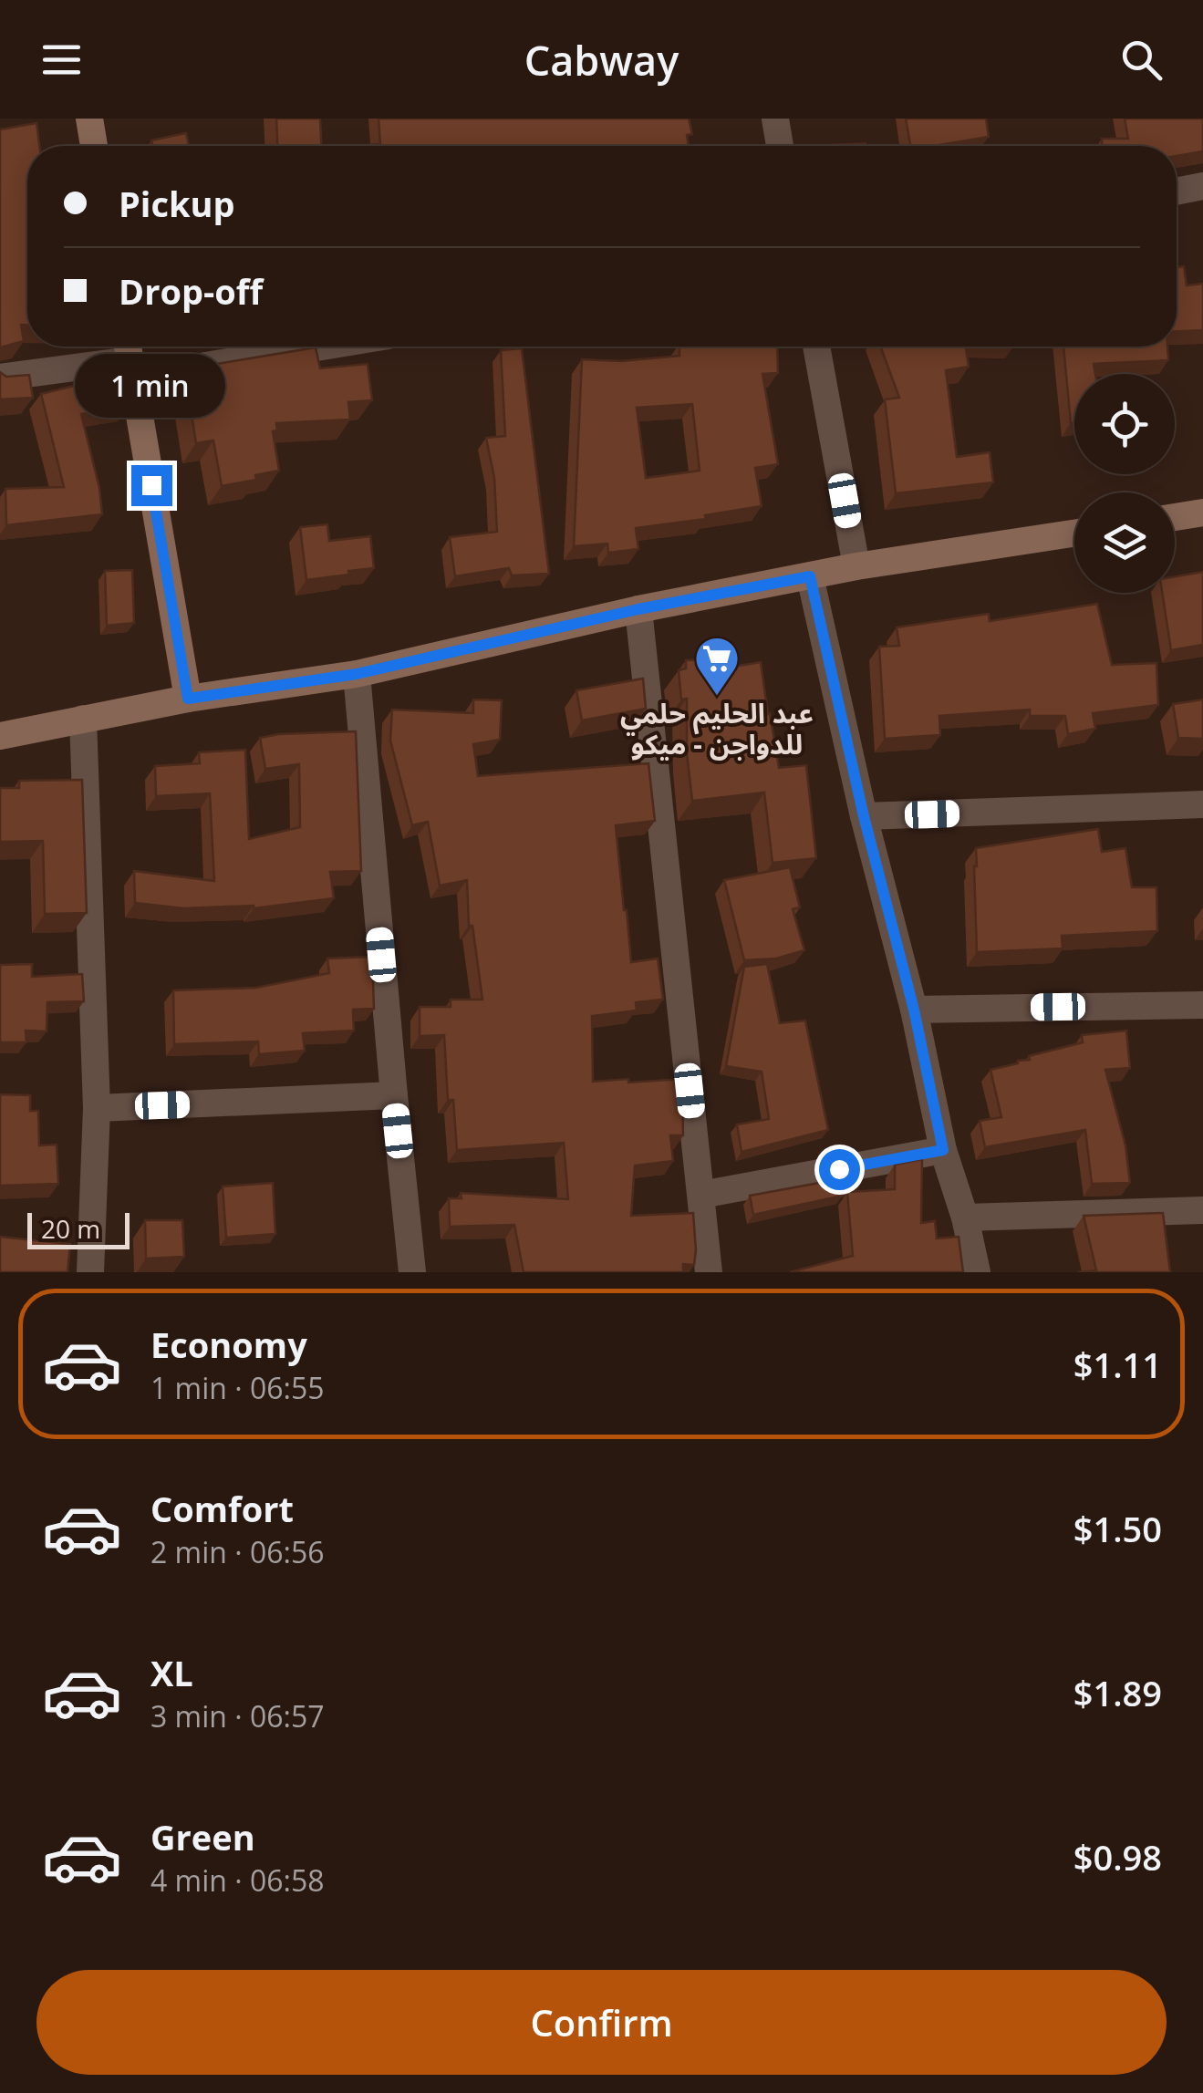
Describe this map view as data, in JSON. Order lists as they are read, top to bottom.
{
  "places": {
    "supermarket": ["عبد الحليم حلمي للدواجن - ميكو"]
  },
  "scale_bar": "20 m",
  "page": {
    "header": "Cabway",
    "banner": ["Pickup", "Drop-off"],
    "bubble": "1 min",
    "scale": "20 m",
    "list": [
      {
        "name": "Economy",
        "note": "1 min · 06:55",
        "value": "$1.11"
      },
      {
        "name": "Comfort",
        "note": "2 min · 06:56",
        "value": "$1.50"
      },
      {
        "name": "XL",
        "note": "3 min · 06:57",
        "value": "$1.89"
      },
      {
        "name": "Green",
        "note": "4 min · 06:58",
        "value": "$0.98"
      }
    ],
    "buttons": "Confirm"
  }
}
